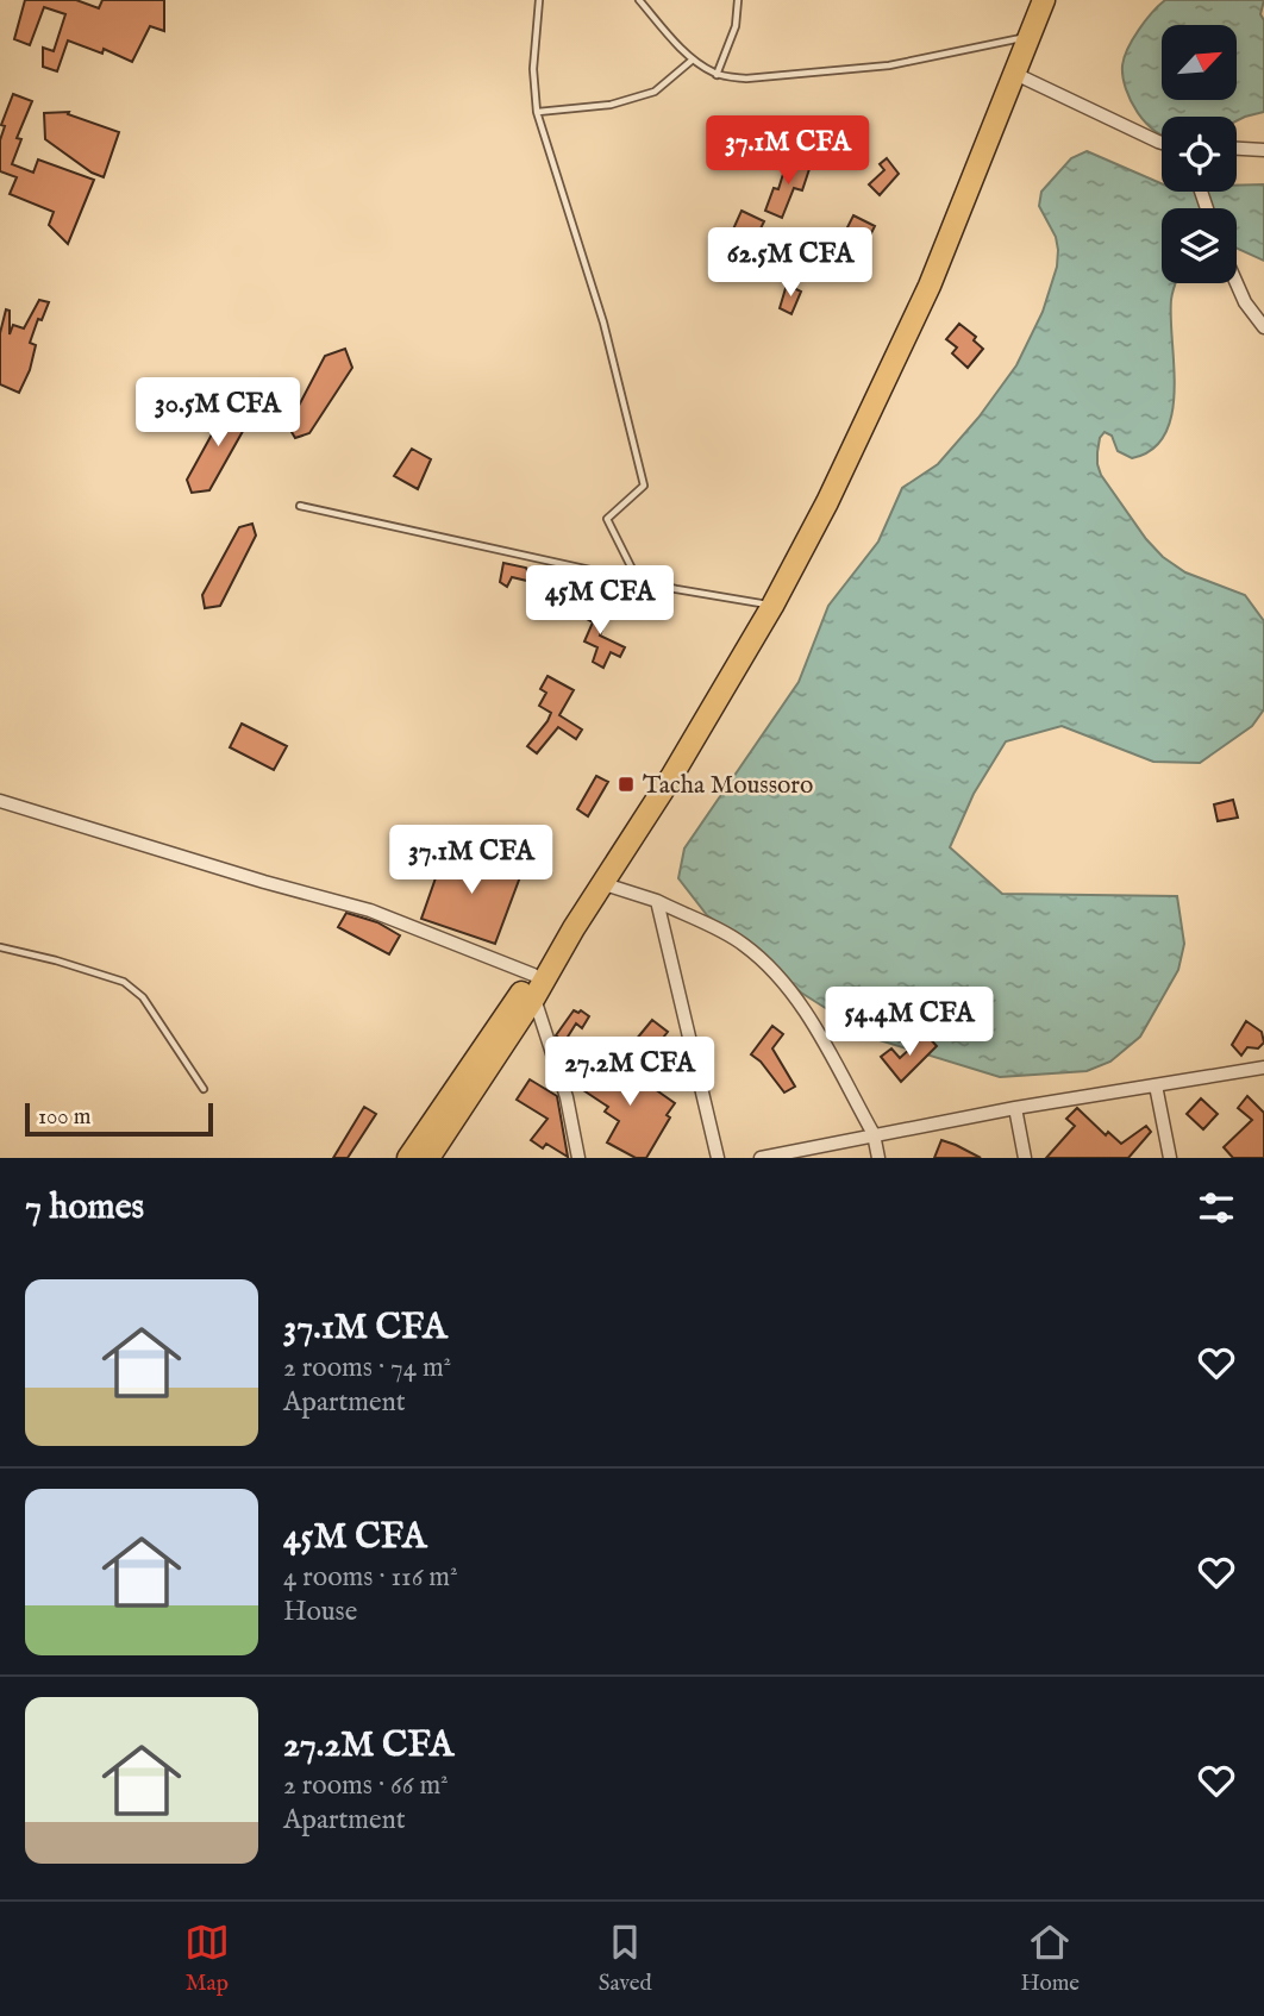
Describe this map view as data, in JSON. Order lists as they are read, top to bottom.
{
  "places": {
    "transit": ["Tacha Moussoro"]
  },
  "scale_bar": "100 m",
  "north": "top right",
  "page": {
    "price": [
      "37.1M CFA",
      "62.5M CFA",
      "30.5M CFA",
      "45M CFA",
      "37.1M CFA",
      "54.4M CFA",
      "27.2M CFA"
    ],
    "scale": "100 m",
    "heading": "7 homes",
    "list": [
      {
        "name": "37.1M CFA",
        "note": "2 rooms · 74 m² · Apartment"
      },
      {
        "name": "45M CFA",
        "note": "4 rooms · 116 m² · House"
      },
      {
        "name": "27.2M CFA",
        "note": "2 rooms · 66 m² · Apartment"
      }
    ],
    "tabs": ["Map", "Saved", "Home"]
  }
}
